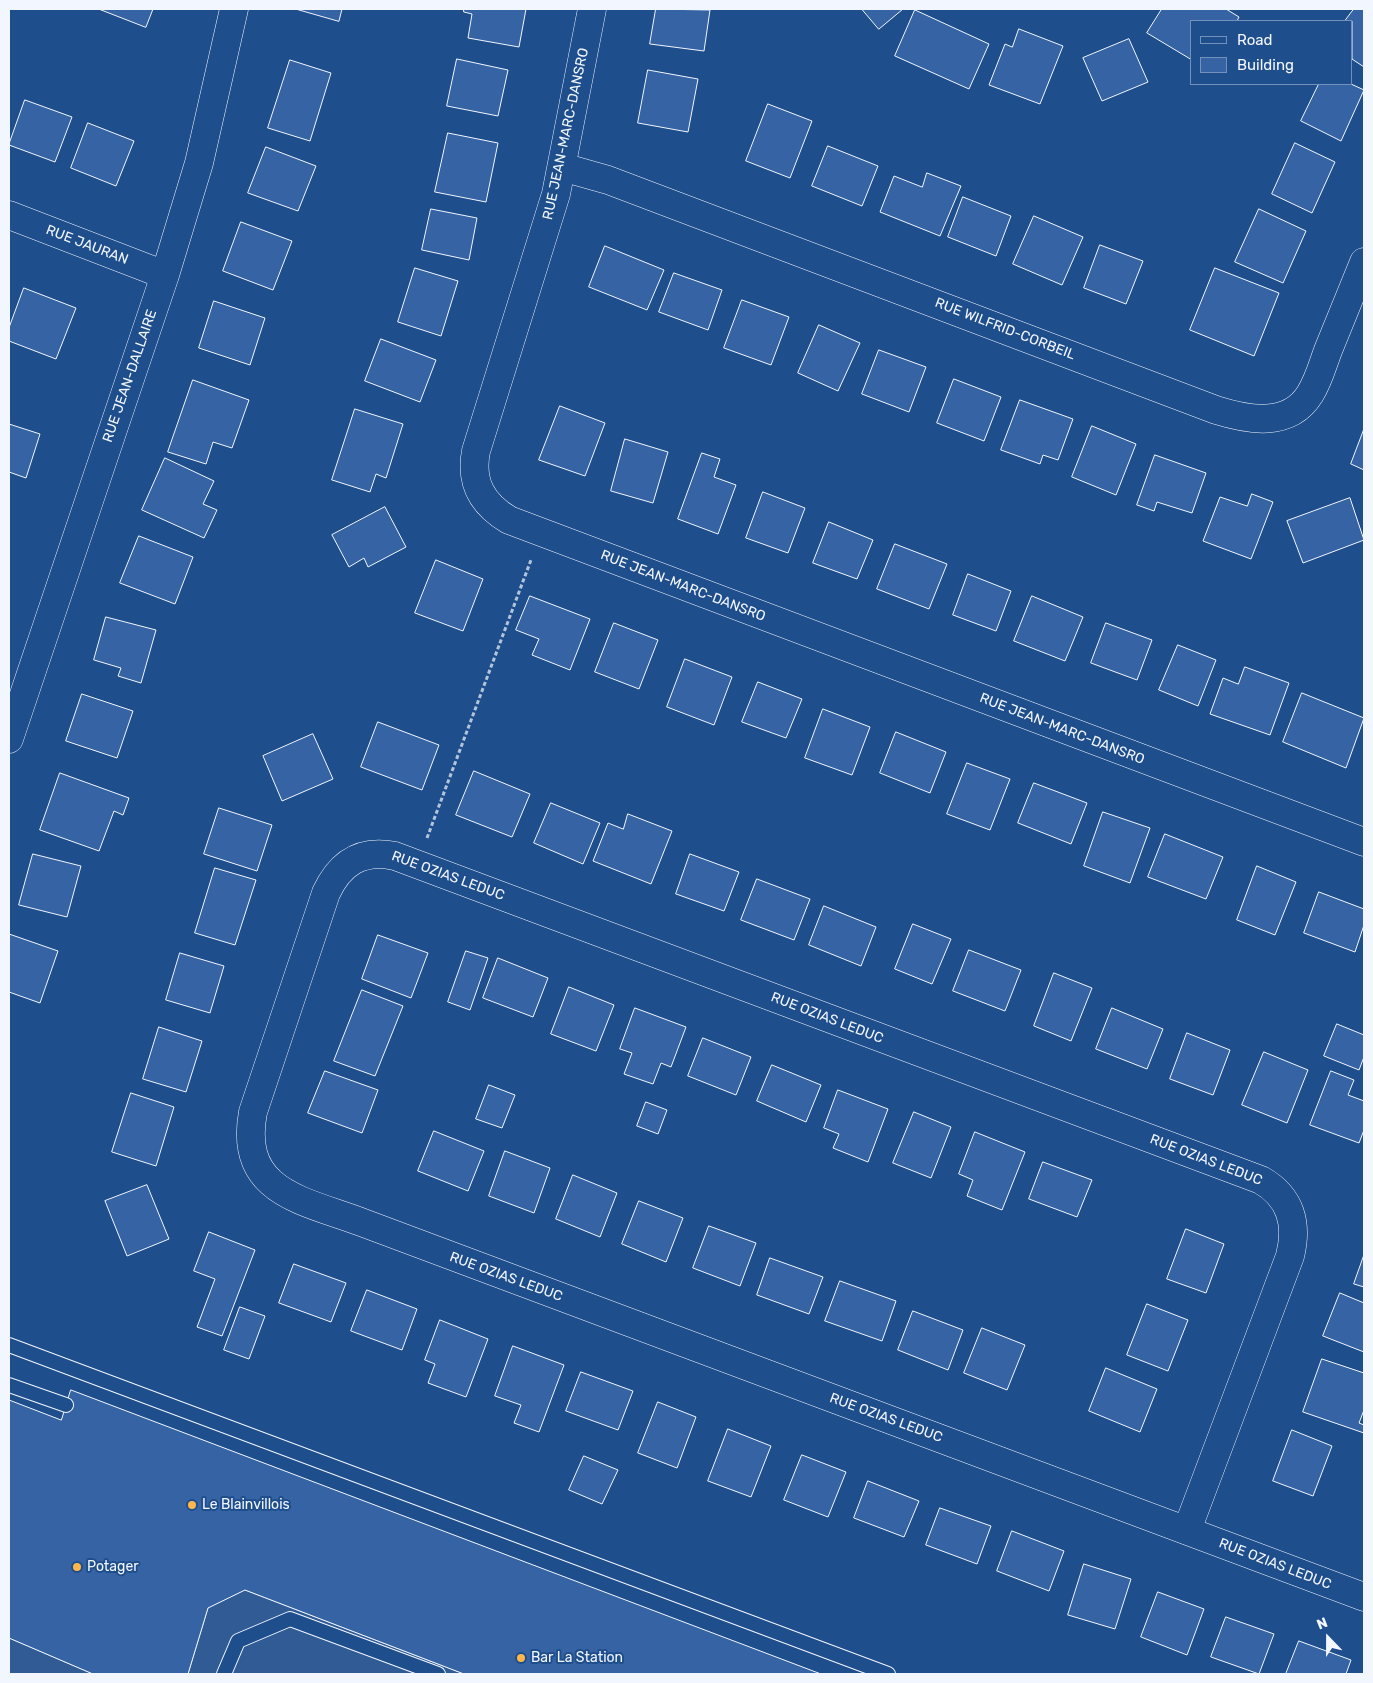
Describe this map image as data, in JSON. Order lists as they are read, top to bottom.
{
  "streets": {
    "street": [
      "RUE JEAN-MARC-DANSRO",
      "RUE JAURAN",
      "RUE WILFRID-CORBEIL",
      "RUE JEAN-DALLAIRE",
      "RUE OZIAS LEDUC"
    ]
  },
  "crossings": [
    ["RUE JEAN-MARC-DANSRO", "RUE WILFRID-CORBEIL"],
    ["RUE JAURAN", "RUE JEAN-DALLAIRE"]
  ],
  "places": ["Le Blainvillois", "Potager", "Bar La Station"],
  "legend": ["Road", "Building"],
  "north": "top"
}
